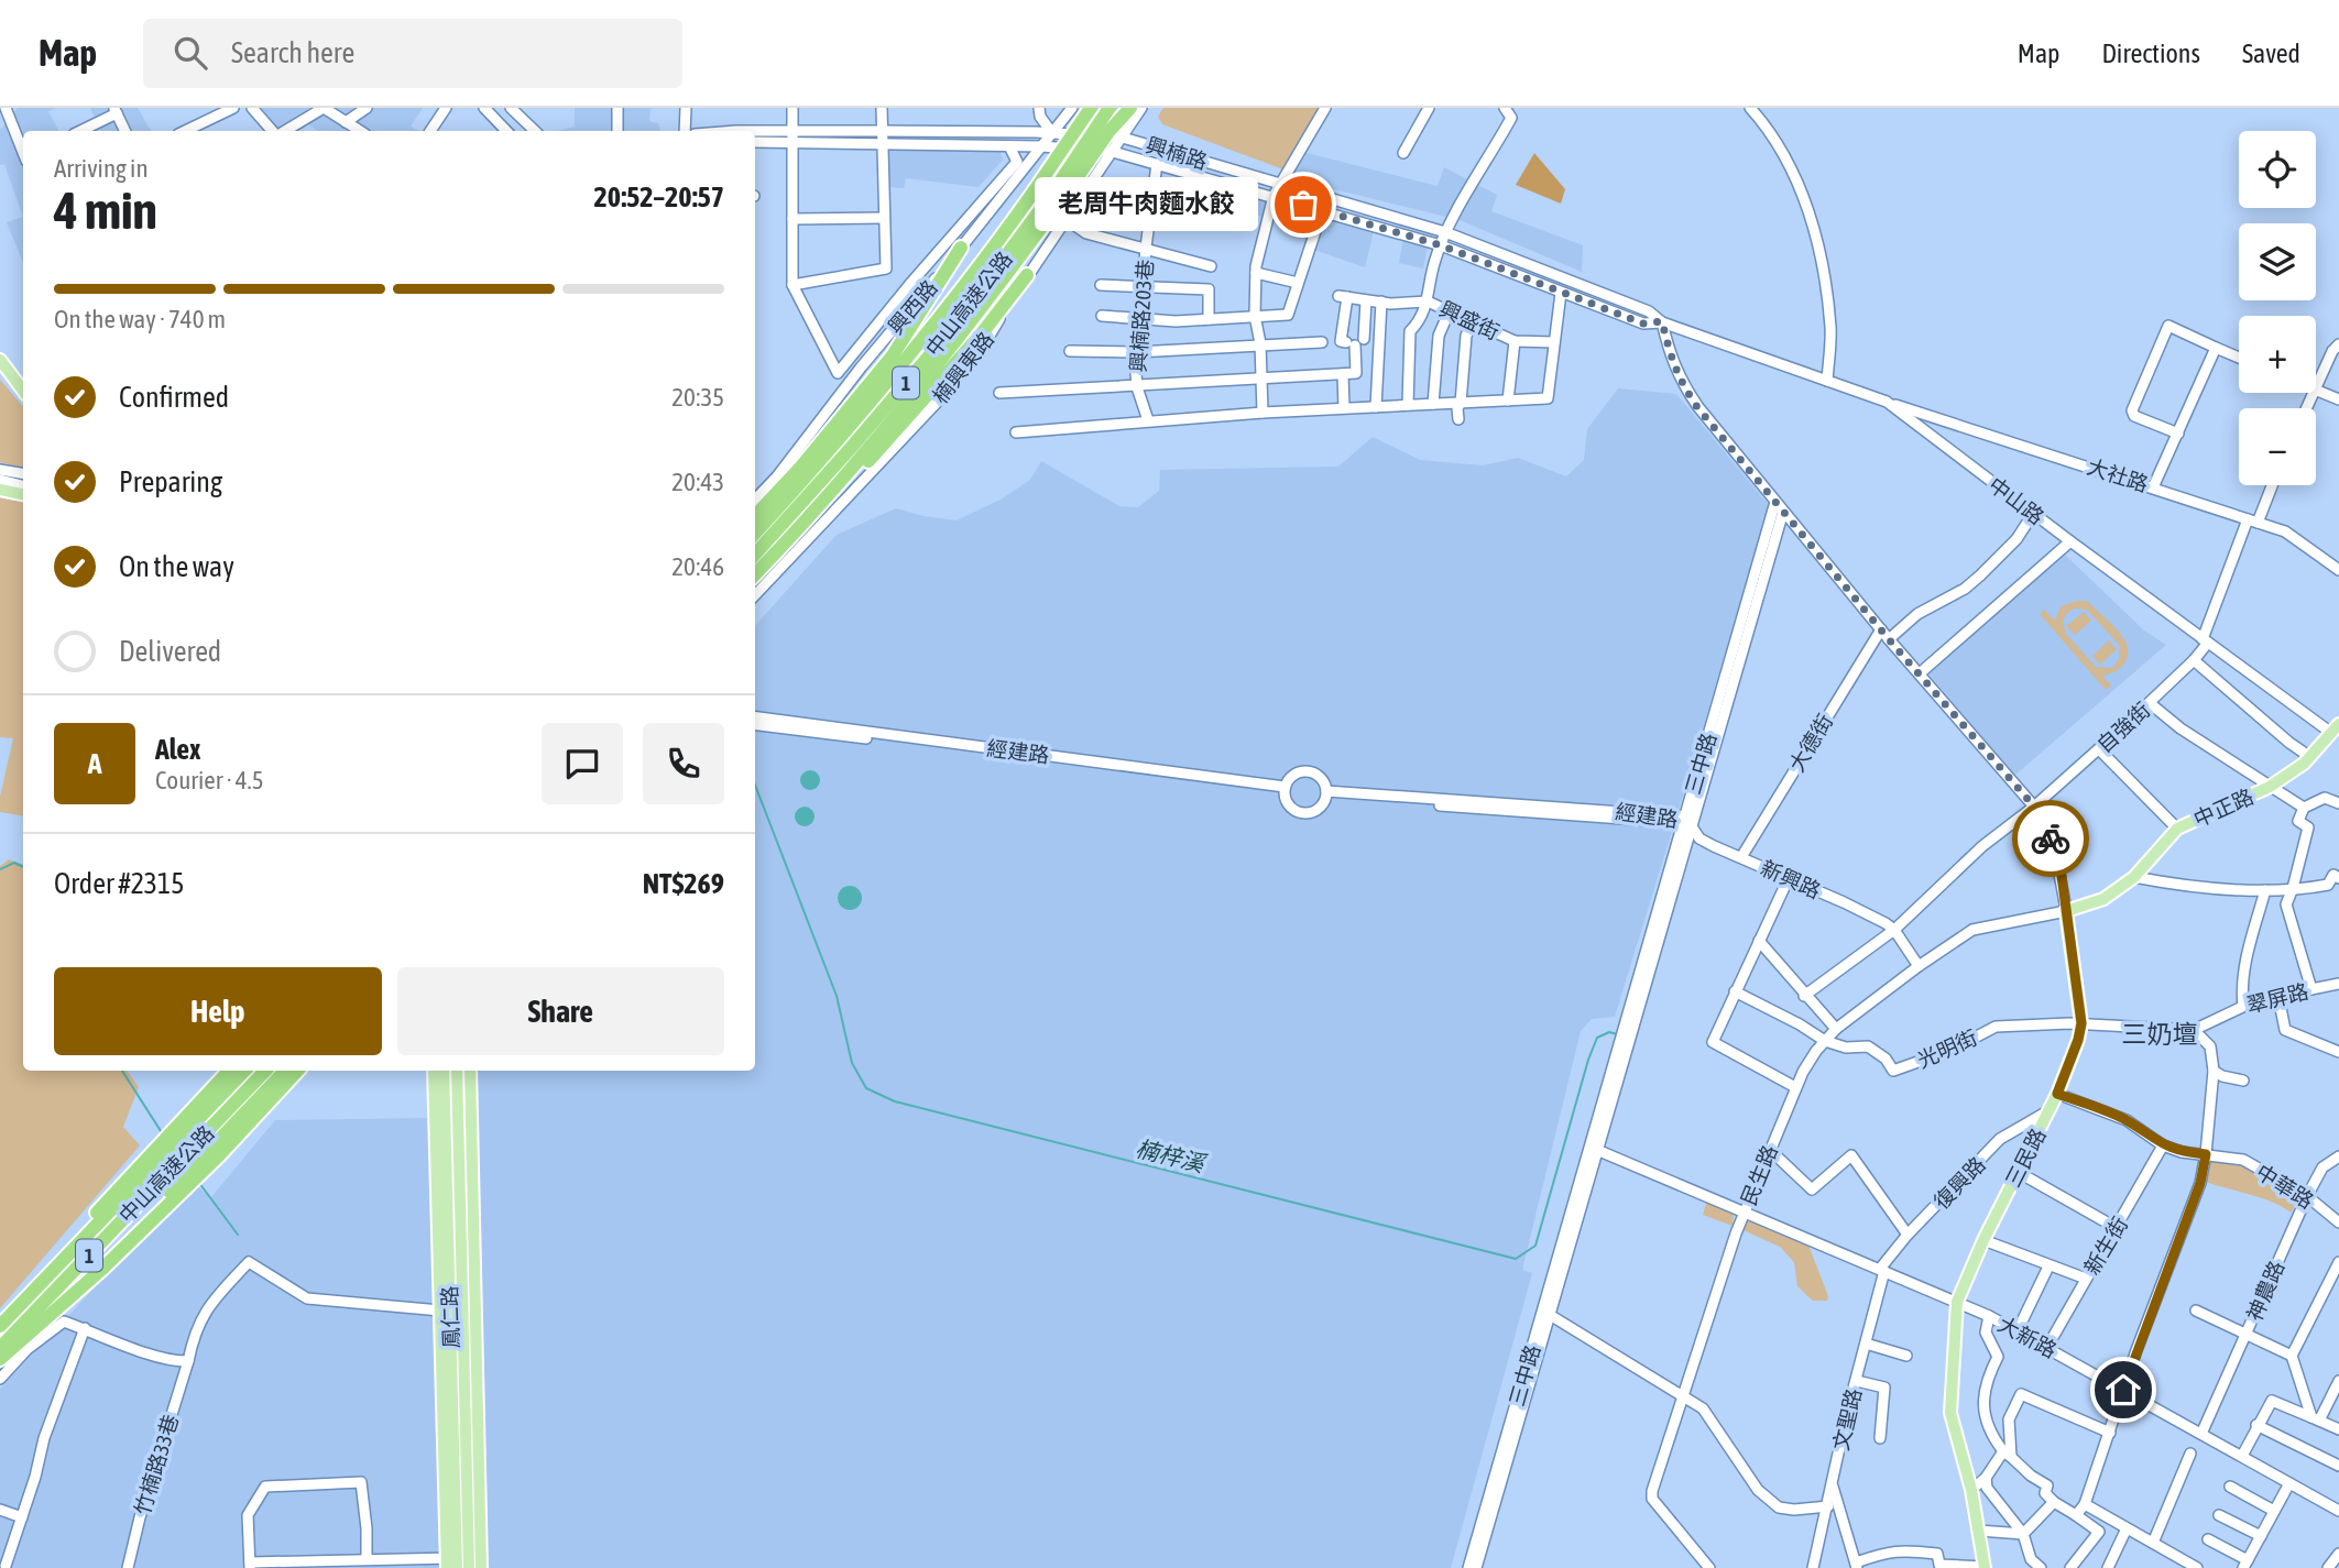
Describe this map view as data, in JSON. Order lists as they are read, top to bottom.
{
  "streets": {
    "highway": ["中山高速公路", "1"],
    "main road": ["中正路", "三民路", "鳳仁路"],
    "street": [
      "興楠路",
      "興西路",
      "興楠路203巷",
      "興盛街",
      "楠興東路",
      "大社路",
      "中山路",
      "自強街",
      "大德街",
      "經建路",
      "三中路",
      "新興路",
      "翠屏路",
      "光明街",
      "民生路",
      "復興路",
      "中華路",
      "新生街",
      "神農路",
      "大新路",
      "文聖路",
      "竹楠路33巷"
    ]
  },
  "crossings": [
    ["興楠路", "興西路"],
    ["興楠路", "興楠路203巷"],
    ["興楠路", "楠興東路"],
    ["興楠路", "中山路"],
    ["興楠路", "三民路"],
    ["大社路", "中山路"],
    ["大社路", "自強街"],
    ["中山路", "自強街"],
    ["中山路", "中正路"],
    ["中山路", "三民路"],
    ["自強街", "三民路"],
    ["大德街", "新興路"],
    ["大德街", "三民路"],
    ["經建路", "三中路"],
    ["經建路", "新興路"],
    ["三中路", "新興路"],
    ["三中路", "三民路"],
    ["三中路", "大新路"],
    ["中正路", "三民路"],
    ["中正路", "民生路"],
    ["新興路", "民生路"],
    ["翠屏路", "光明街"],
    ["翠屏路", "三民路"],
    ["光明街", "三民路"],
    ["光明街", "民生路"],
    ["三民路", "民生路"],
    ["三民路", "復興路"],
    ["三民路", "中華路"],
    ["三民路", "大新路"],
    ["民生路", "大新路"],
    ["復興路", "大新路"],
    ["復興路", "文聖路"],
    ["中華路", "新生街"],
    ["中華路", "神農路"],
    ["新生街", "大新路"],
    ["神農路", "大新路"],
    ["鳳仁路", "竹楠路33巷"],
    ["大新路", "文聖路"]
  ],
  "districts": ["三奶壇"],
  "water": ["楠梓溪"],
  "places": ["老周牛肉麵水餃"],
  "page": {
    "header": "Map",
    "search": "Search here",
    "nav": ["Map", "Directions", "Saved"],
    "map_buttons": ["+", "−"],
    "heading": ["4 min", "Arriving in", "20:52–20:57"],
    "panel": [
      "Alex",
      "Courier · 4.5",
      "Order #2315",
      "NT$269"
    ],
    "bubble": "老周牛肉麵水餃",
    "bar": "On the way · 740 m",
    "list": [
      ["Confirmed", "20:35"],
      ["Preparing", "20:43"],
      ["On the way", "20:46"],
      "Delivered"
    ],
    "round": "A",
    "buttons": ["Help", "Share"]
  }
}
